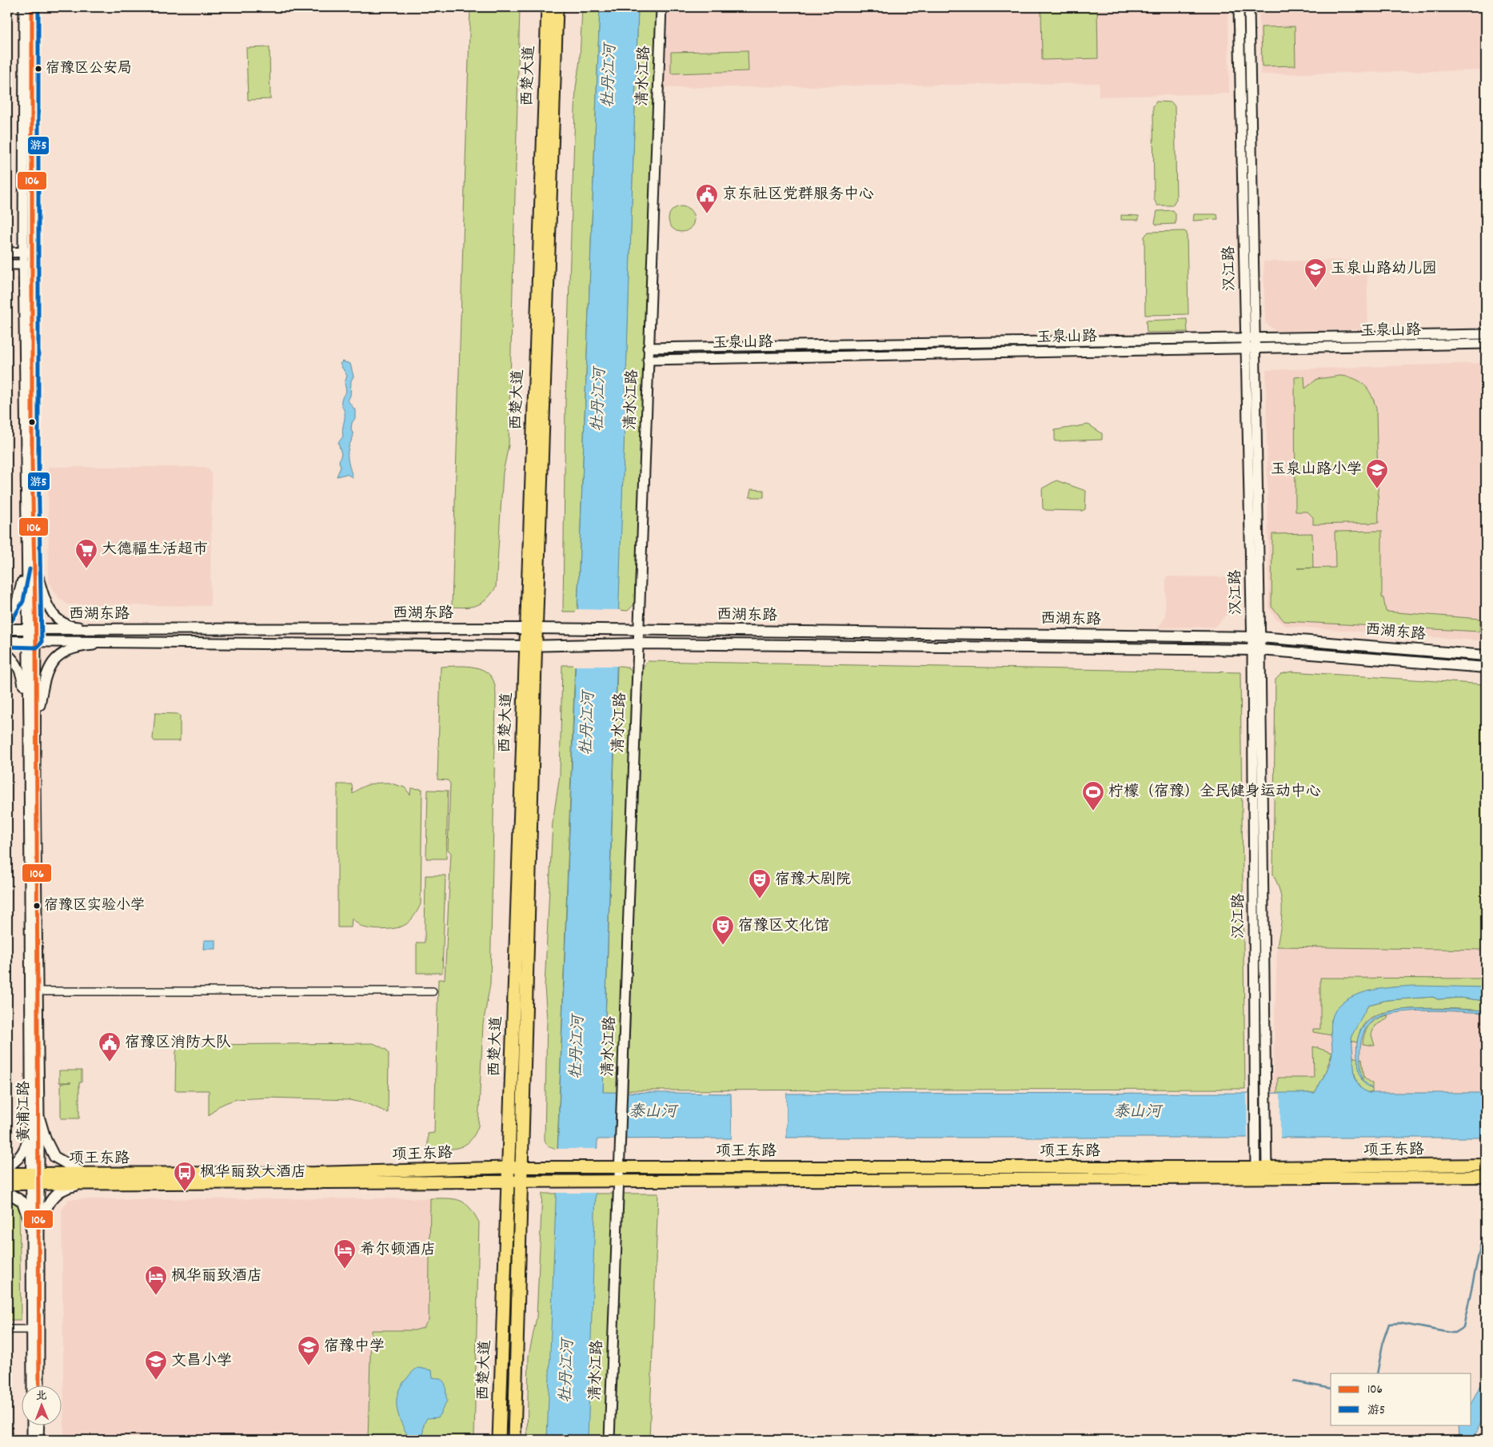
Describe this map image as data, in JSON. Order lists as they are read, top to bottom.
{
  "streets": {
    "highway": ["西楚大道"],
    "main road": ["西湖东路", "项王东路"],
    "street": [
      "清水江路",
      "汉江路",
      "玉泉山路",
      "黄浦江路"
    ]
  },
  "crossings": [
    ["西楚大道", "西湖东路"],
    ["西楚大道", "项王东路"],
    ["清水江路", "玉泉山路"],
    ["清水江路", "西湖东路"],
    ["清水江路", "项王东路"],
    ["汉江路", "玉泉山路"],
    ["汉江路", "西湖东路"],
    ["汉江路", "项王东路"],
    ["西湖东路", "黄浦江路"],
    ["黄浦江路", "项王东路"]
  ],
  "water": ["牡丹江河", "泰山河"],
  "places": {
    "other": ["宿豫区公安局", "宿豫区实验小学"],
    "public building": ["京东社区党群服务中心", "宿豫区消防大队"],
    "school or university": [
      "玉泉山路幼儿园",
      "玉泉山路小学",
      "宿豫中学",
      "文昌小学"
    ],
    "supermarket": ["大德福生活超市"],
    "sports": ["柠檬（宿豫）全民健身运动中心"],
    "theatre": ["宿豫大剧院", "宿豫区文化馆"],
    "bus stop": ["枫华丽致大酒店"],
    "hotel": ["希尔顿酒店", "枫华丽致酒店"]
  },
  "lines": ["transit line 106", "transit line 游5"],
  "legend": ["106", "游5"],
  "north": "top"
}
